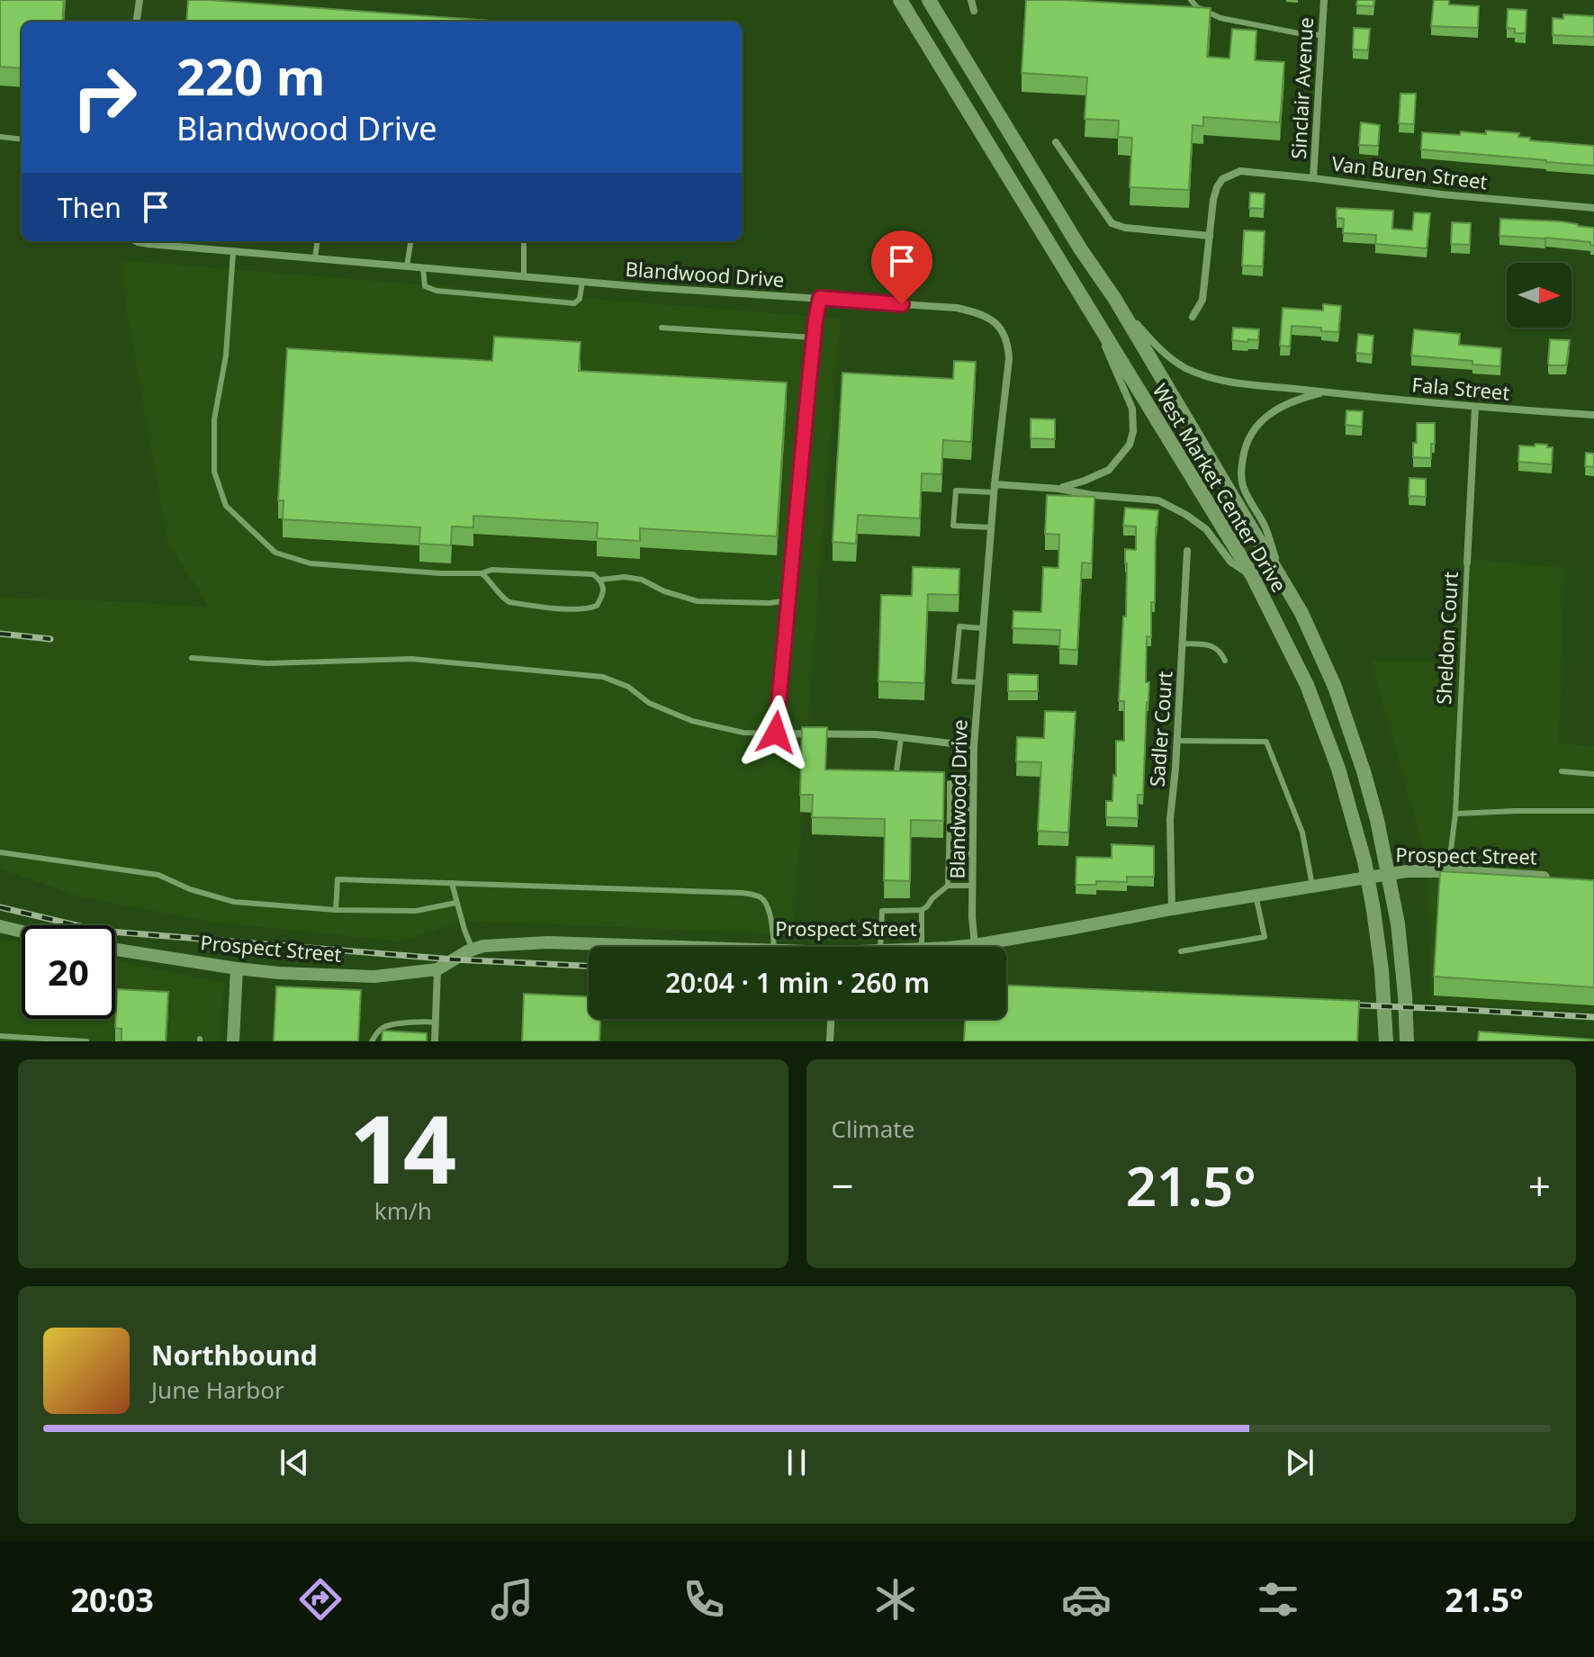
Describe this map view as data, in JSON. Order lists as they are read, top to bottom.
{
  "streets": {
    "main road": ["West Market Center Drive"],
    "street": [
      "Sinclair Avenue",
      "Van Buren Street",
      "Blandwood Drive",
      "Fala Street",
      "Sheldon Court",
      "Sadler Court",
      "Prospect Street"
    ]
  },
  "crossings": [
    ["Sinclair Avenue", "Van Buren Street"],
    ["Blandwood Drive", "Prospect Street"],
    ["Fala Street", "West Market Center Drive"],
    ["Fala Street", "Sheldon Court"],
    ["Sheldon Court", "Prospect Street"],
    ["Sadler Court", "Prospect Street"]
  ],
  "north": "right",
  "page": {
    "turn": ["220 m", "Blandwood Drive"],
    "then": "Then",
    "limit": "20",
    "trip": "20:04 · 1 min · 260 m",
    "tile": [
      ["14", "km/h"],
      "Climate"
    ],
    "heat": ["−", "21.5°", "+"],
    "song": ["Northbound", "June Harbor"],
    "tabs": ["20:03", "21.5°"]
  }
}
